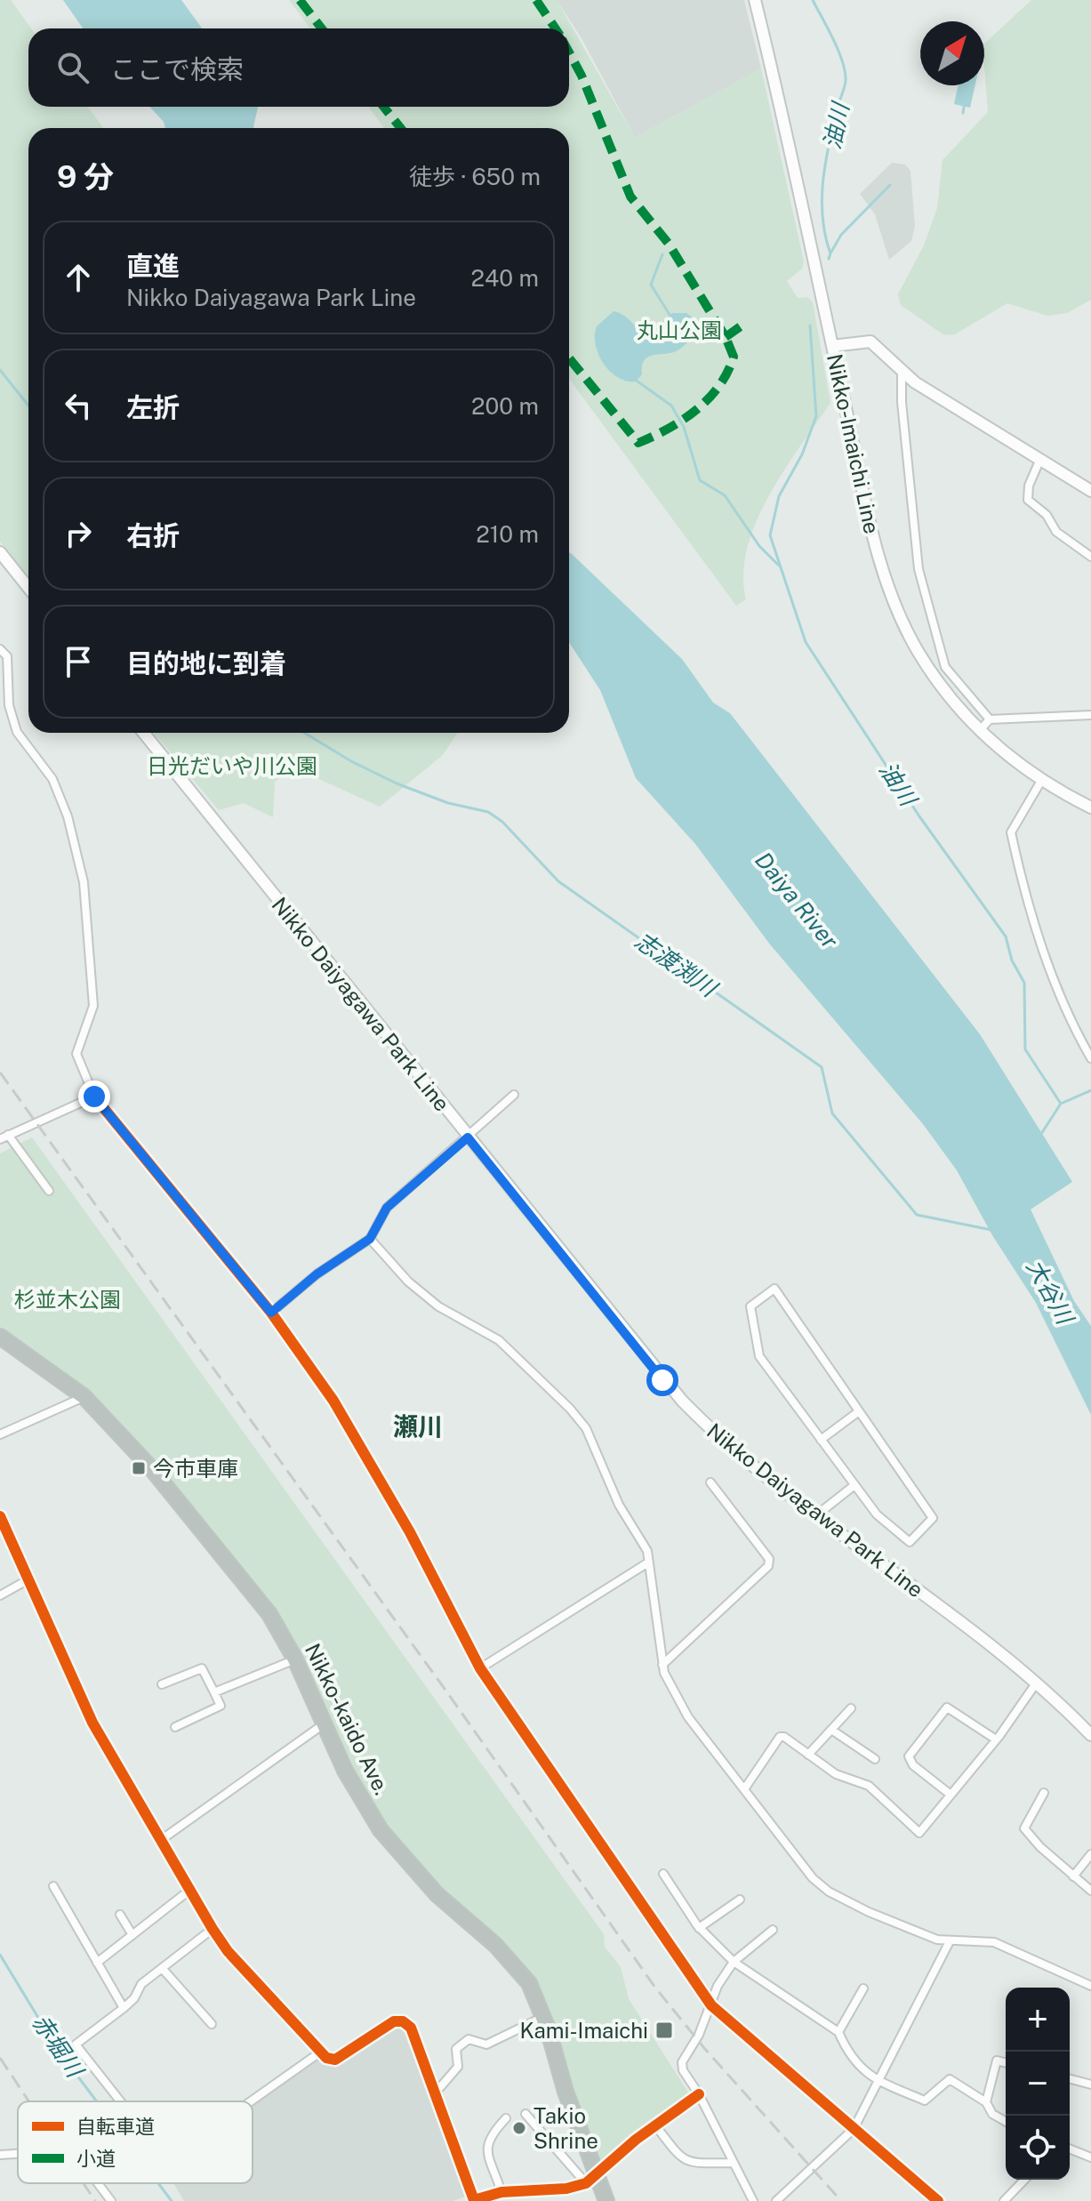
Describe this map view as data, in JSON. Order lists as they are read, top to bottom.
{
  "streets": {
    "highway": ["Nikko-kaido Ave."],
    "main road": ["Nikko-Imaichi Line", "Nikko Daiyagawa Park Line"]
  },
  "districts": ["瀬川"],
  "water": [
    "油川",
    "Daiya River",
    "志渡渕川",
    "大谷川",
    "赤堀川"
  ],
  "parks": ["丸山公園", "日光だいや川公園", "杉並木公園"],
  "places": {
    "transit": ["今市車庫", "Kami-Imaichi"],
    "other": ["Takio Shrine"]
  },
  "legend": ["自転車道", "小道"],
  "north": "top right",
  "page": {
    "search": "ここで検索",
    "heading": ["9 分", "徒歩 · 650 m"],
    "list": [
      ["直進", "Nikko Daiyagawa Park Line", "240 m"],
      ["左折", "200 m"],
      ["右折", "210 m"],
      "目的地に到着"
    ],
    "map_buttons": ["+", "−"]
  }
}
